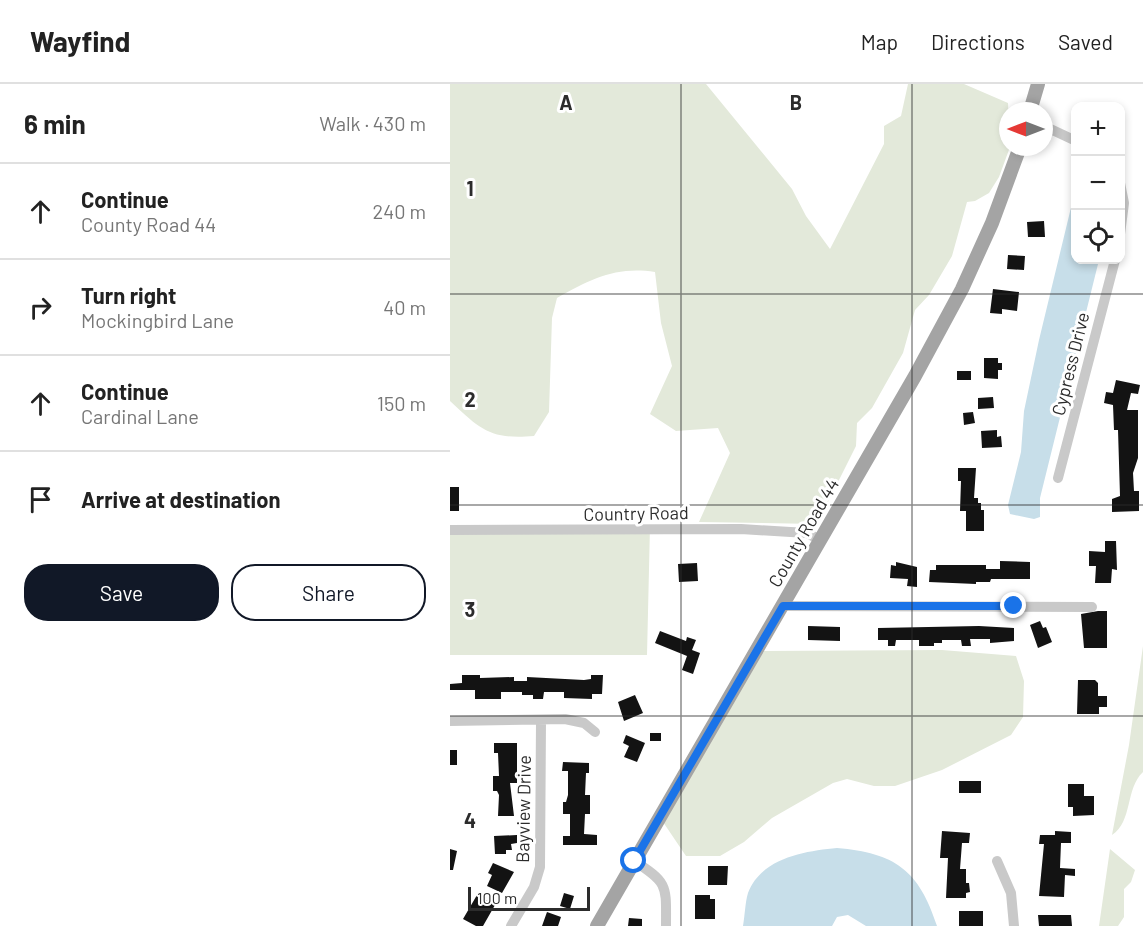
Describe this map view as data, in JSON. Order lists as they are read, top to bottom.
{
  "streets": {
    "main road": ["County Road 44"],
    "street": ["Cypress Drive", "Country Road", "Bayview Drive"]
  },
  "crossings": [
    ["Country Road", "County Road 44"]
  ],
  "scale_bar": "100 m",
  "north": "left",
  "page": {
    "header": "Wayfind",
    "nav": ["Map", "Directions", "Saved"],
    "heading": ["6 min", "Walk · 430 m"],
    "map_buttons": ["+", "−"],
    "list": [
      ["Continue", "County Road 44", "240 m"],
      ["Turn right", "Mockingbird Lane", "40 m"],
      ["Continue", "Cardinal Lane", "150 m"],
      "Arrive at destination"
    ],
    "buttons": ["Save", "Share"],
    "scale": "100 m"
  },
  "grid": {
    "columns": ["A", "B"],
    "rows": [
      "1",
      "2",
      "3",
      "4"
    ]
  }
}
